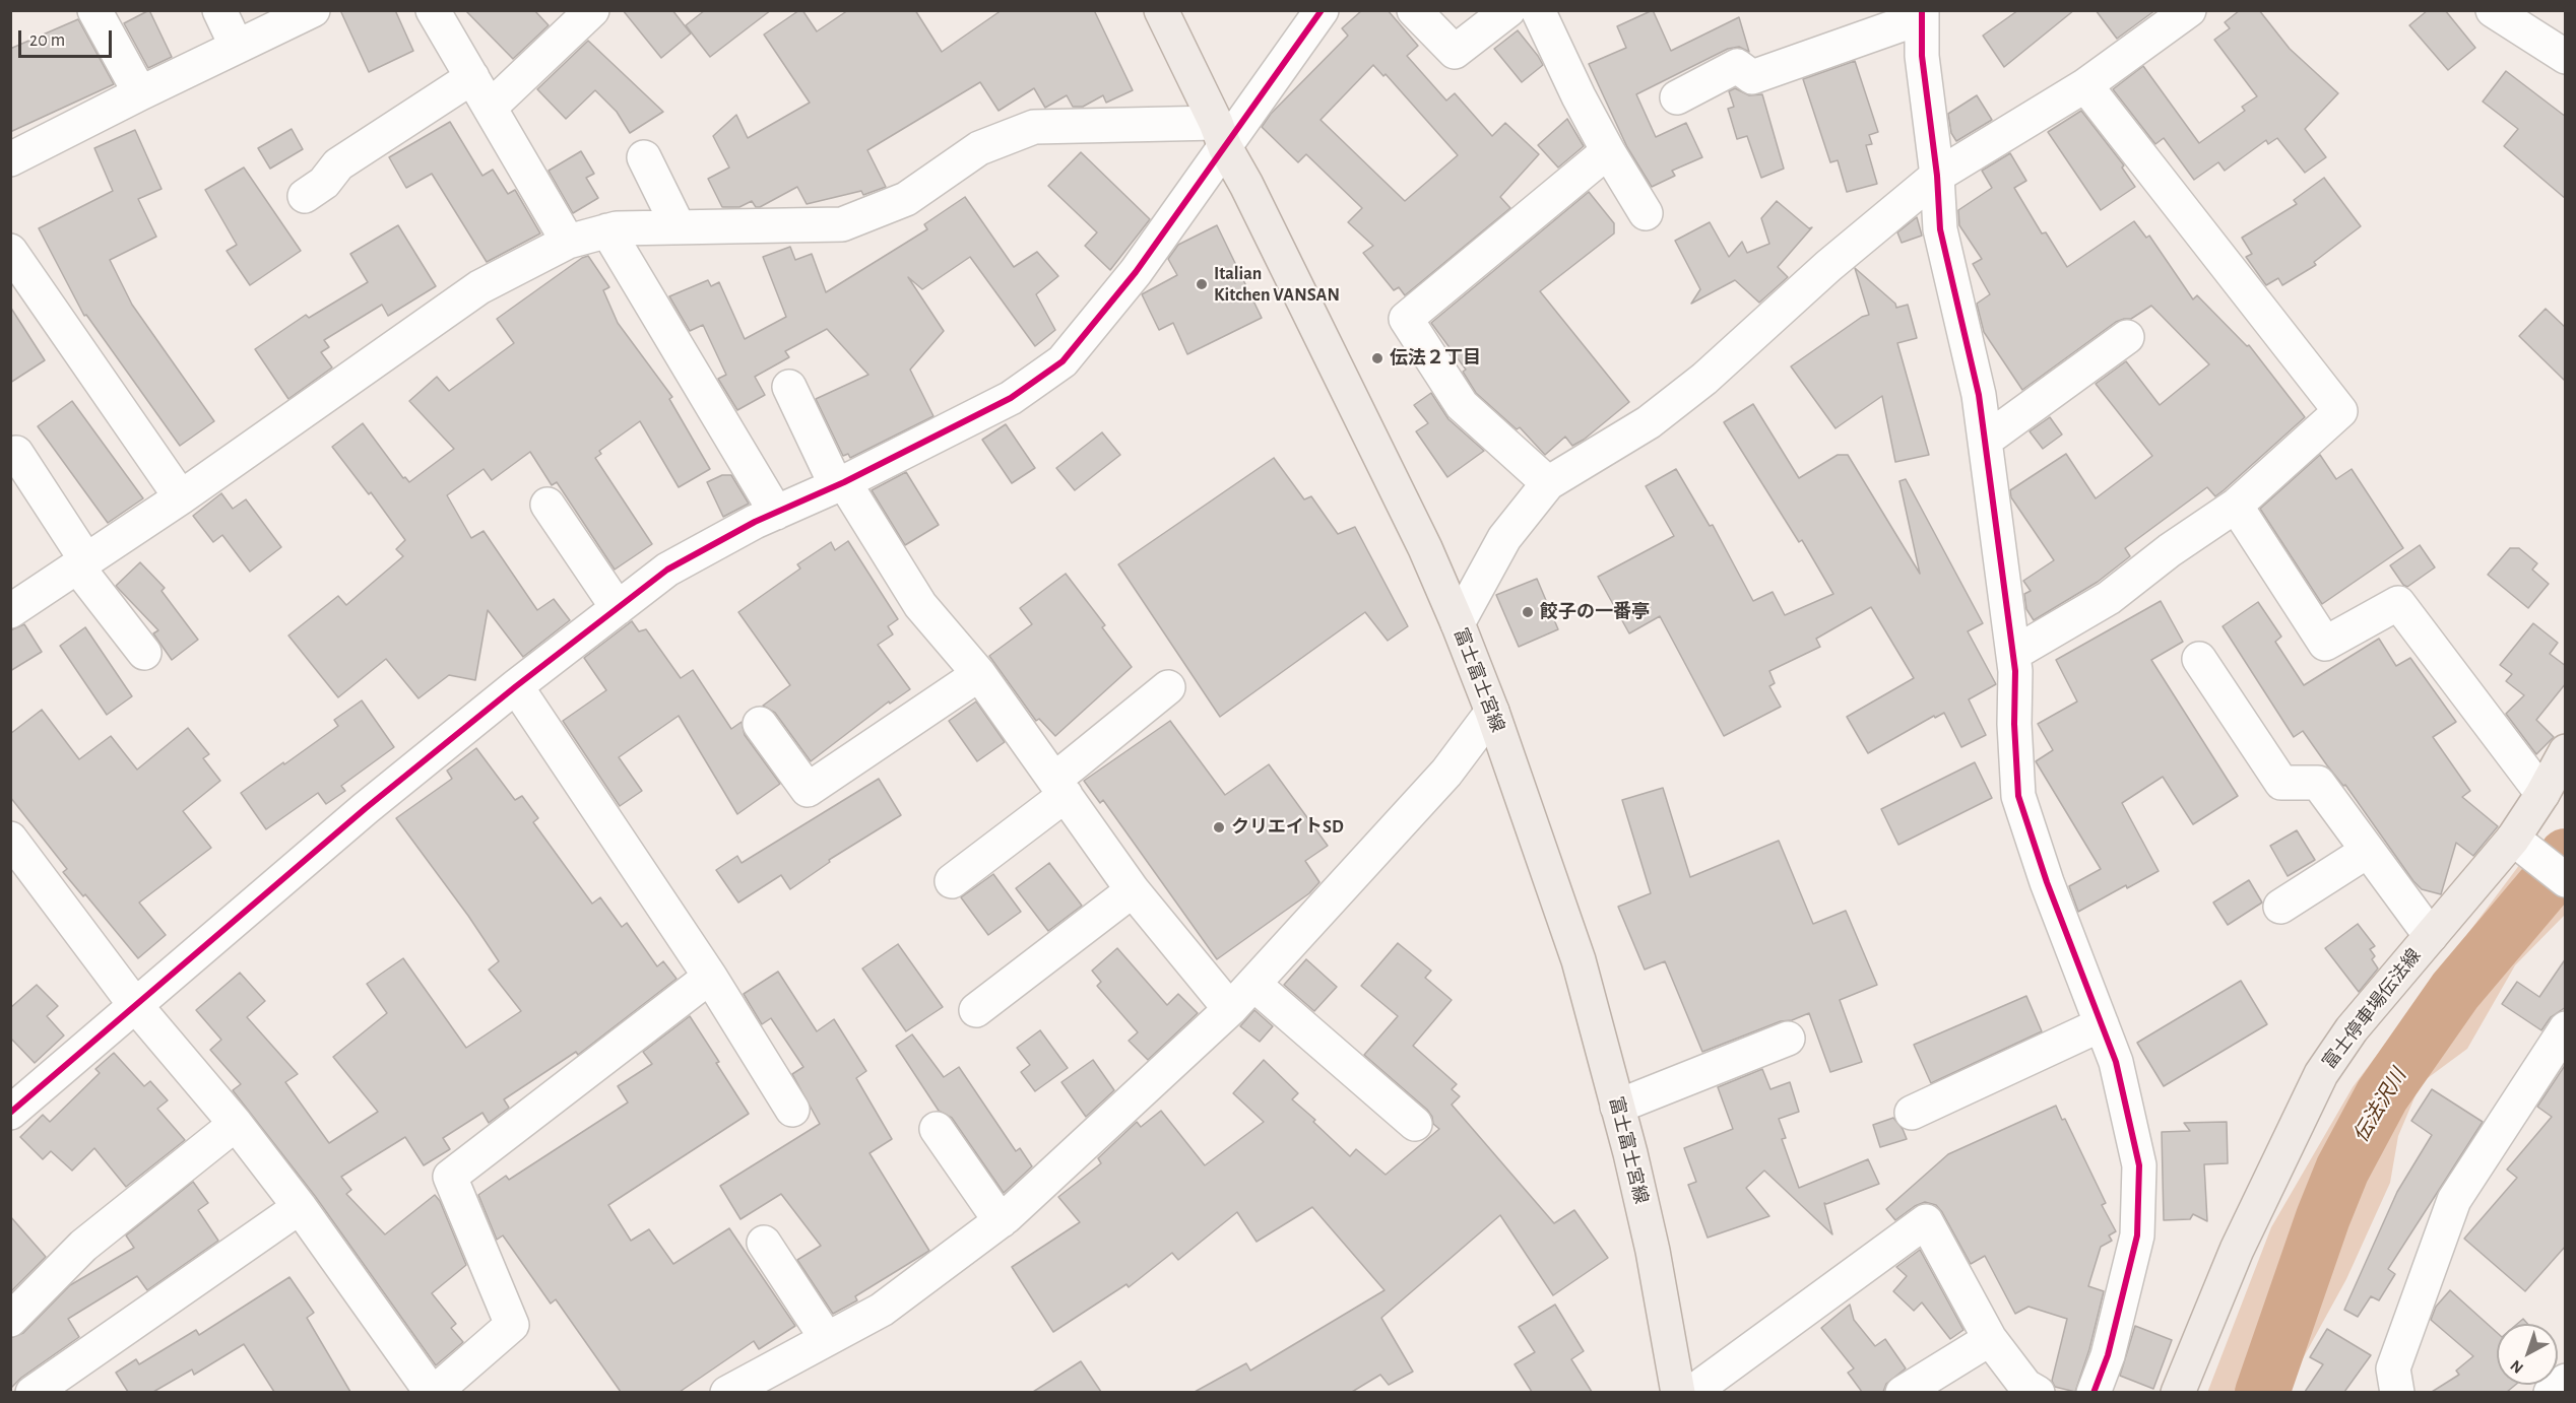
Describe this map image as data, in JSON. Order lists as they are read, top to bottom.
{
  "streets": {
    "main road": ["富士富士宮線", "富士停車場伝法線"]
  },
  "water": ["伝法沢川"],
  "places": [
    "Italian Kitchen VANSAN",
    "伝法２丁目",
    "餃子の一番亭",
    "クリエイトSD"
  ],
  "scale_bar": "20 m",
  "north": "bottom left"
}
